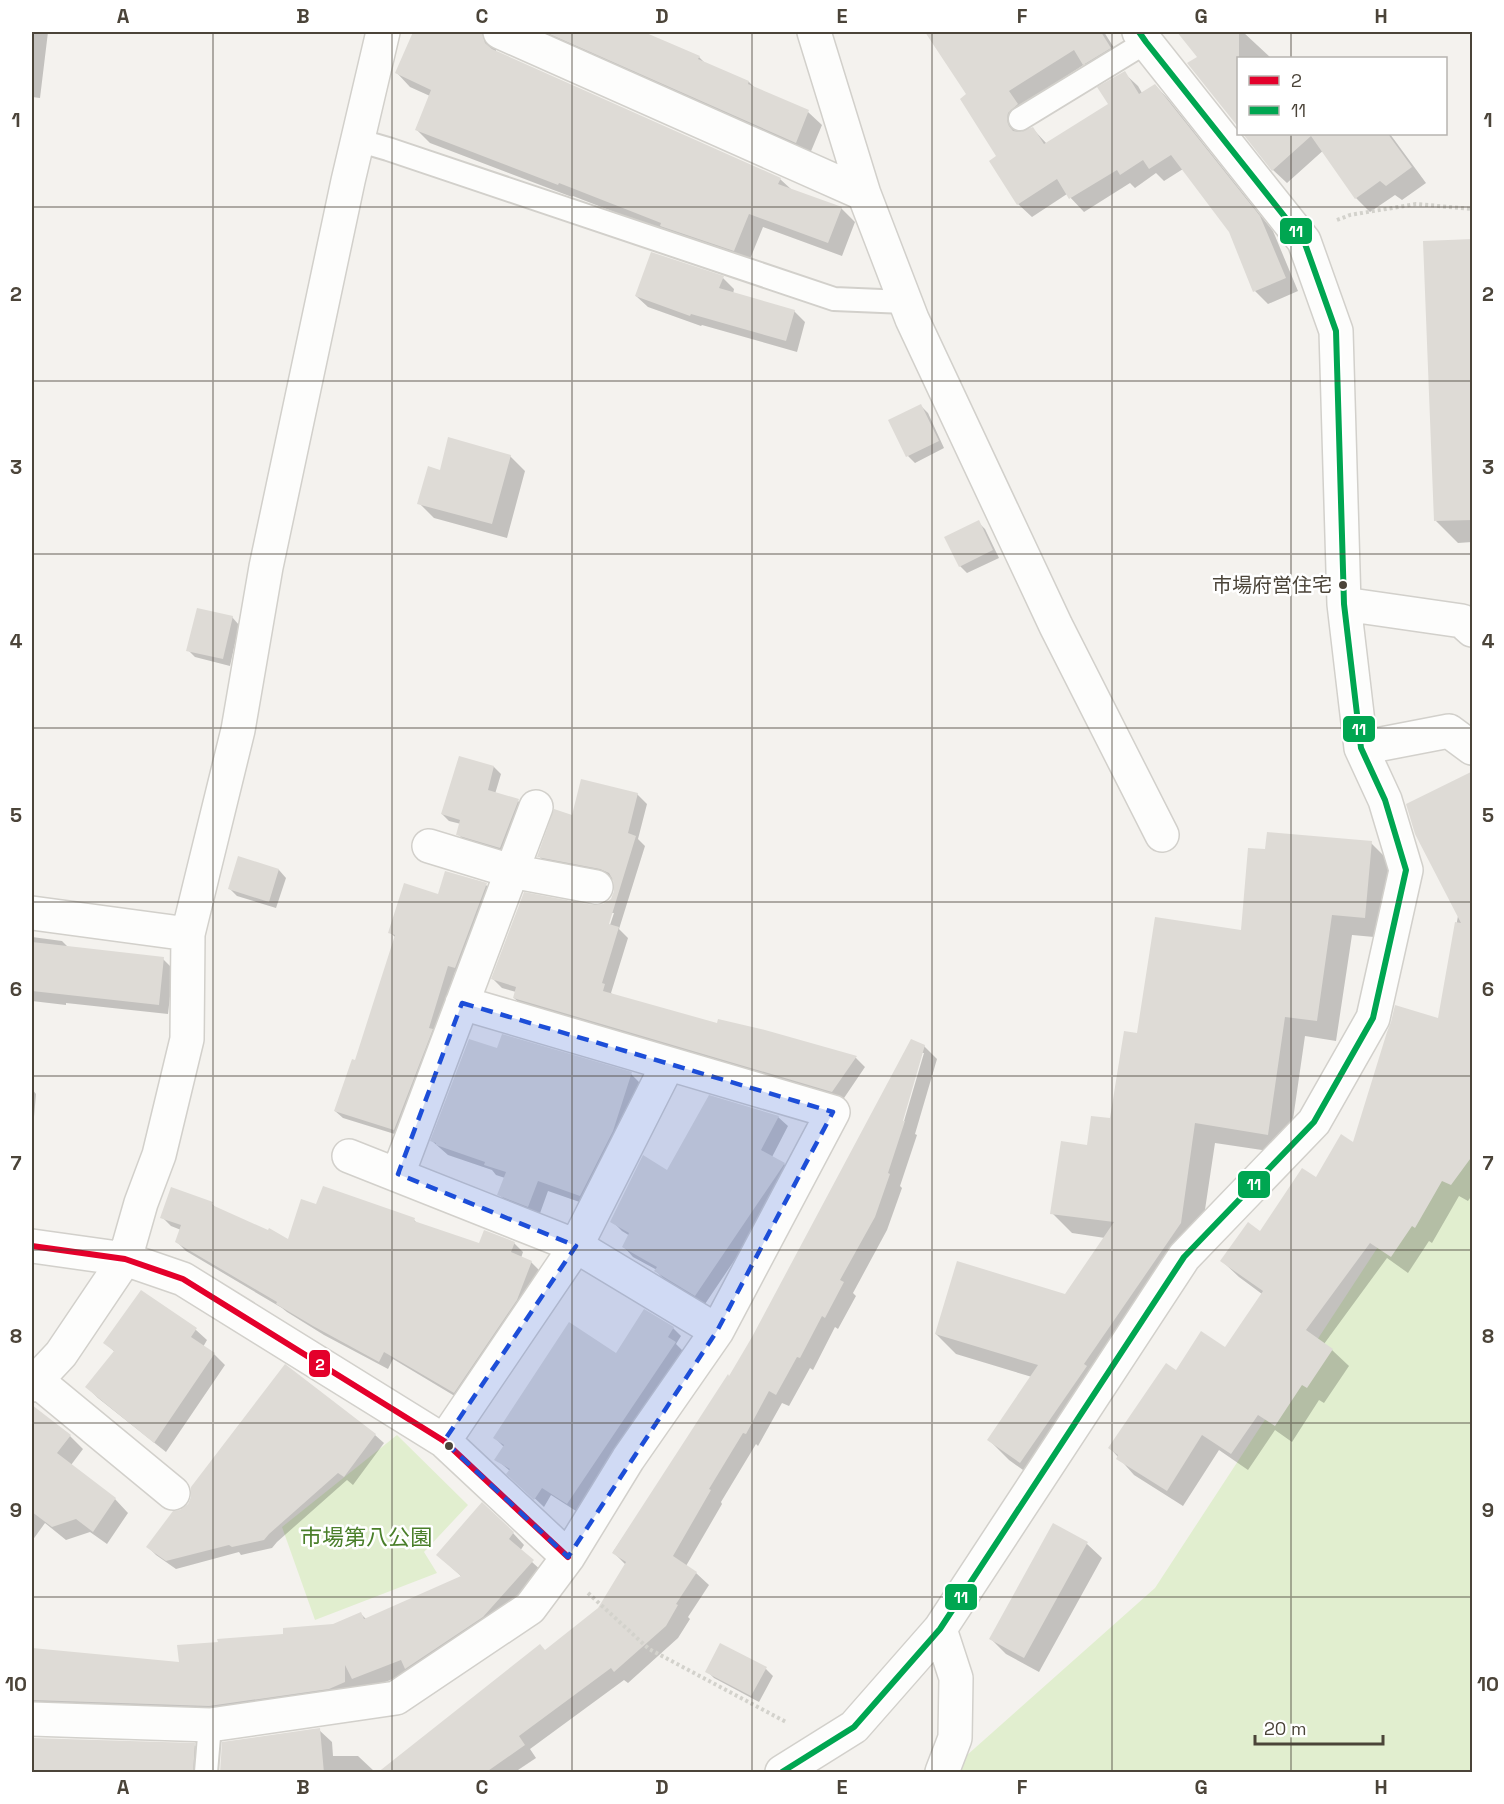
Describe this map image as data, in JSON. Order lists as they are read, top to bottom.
{
  "parks": ["市場第八公園"],
  "places": ["市場府営住宅"],
  "lines": ["transit line 11", "transit line 2"],
  "legend": ["2", "11"],
  "scale_bar": "20 m",
  "grid": {
    "columns": [
      "A",
      "B",
      "C",
      "D",
      "E",
      "F",
      "G",
      "H"
    ],
    "rows": [
      "1",
      "2",
      "3",
      "4",
      "5",
      "6",
      "7",
      "8",
      "9",
      "10"
    ]
  }
}
